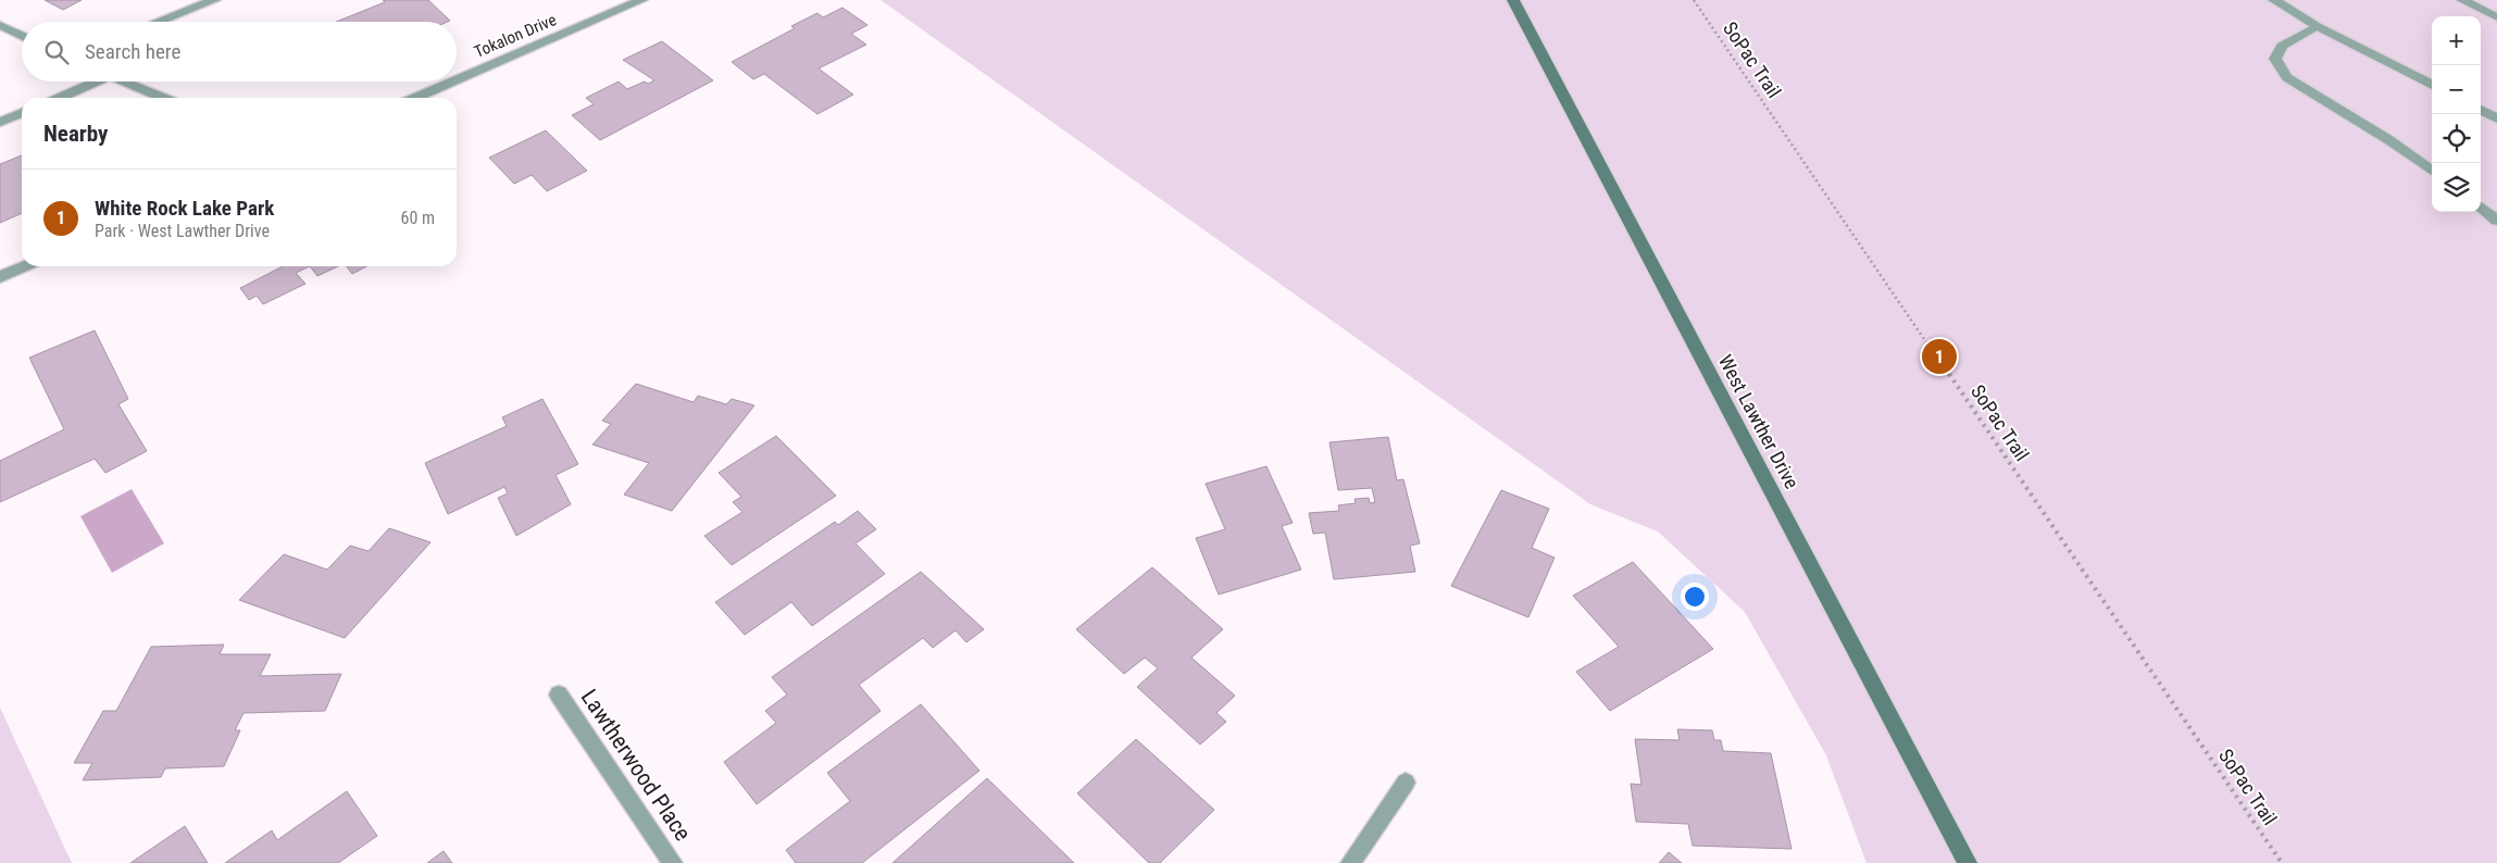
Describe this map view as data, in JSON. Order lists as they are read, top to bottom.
{
  "streets": {
    "street": ["Tokalon Drive", "West Lawther Drive", "Lawtherwood Place"],
    "path": ["SoPac Trail"]
  },
  "page": {
    "map_buttons": ["+", "−"],
    "search": "Search here",
    "heading": "Nearby",
    "list": [
      {
        "mark": "1",
        "name": "White Rock Lake Park",
        "note": "Park · West Lawther Drive",
        "value": "60 m"
      }
    ],
    "pins": "1"
  }
}
